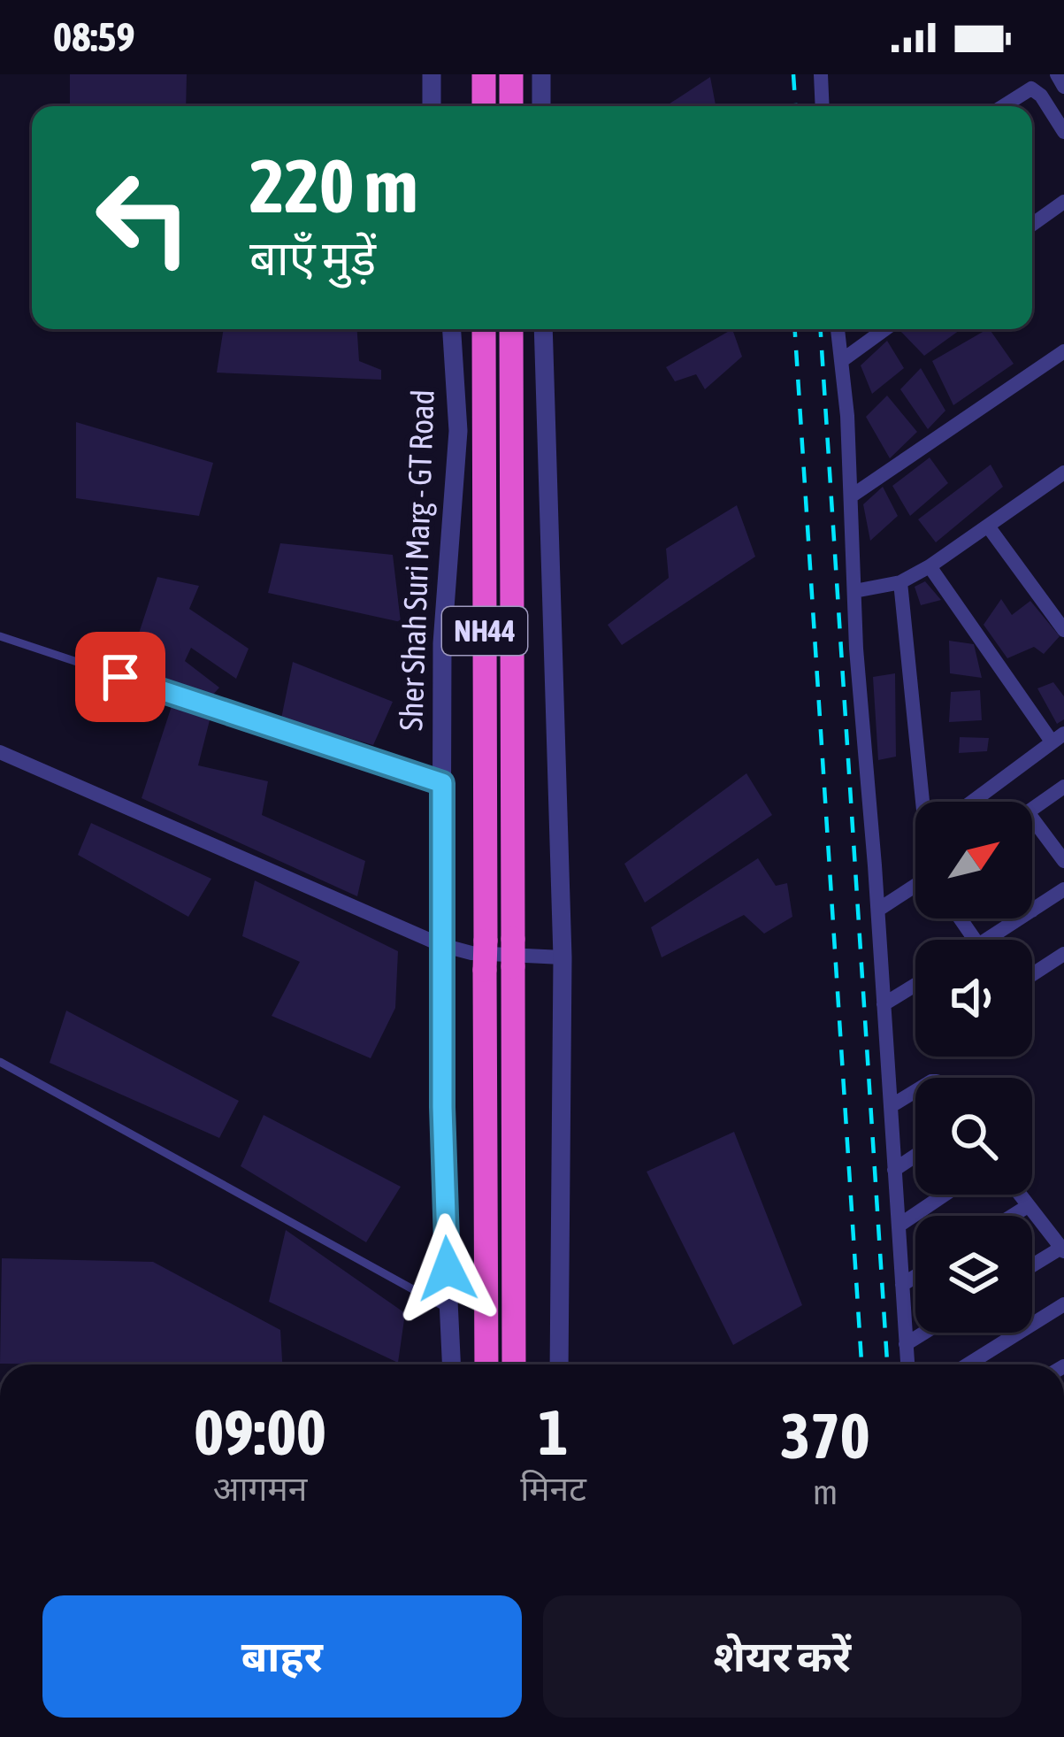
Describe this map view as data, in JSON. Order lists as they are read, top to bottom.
{
  "streets": {
    "highway": ["Sher Shah Suri Marg - GT Road", "NH44"]
  },
  "north": "top right",
  "page": {
    "status": "08:59",
    "turn": ["220 m", "बाएँ मुड़ें"],
    "eta": [
      "09:00",
      "आगमन",
      "1",
      "मिनट",
      "370",
      "m"
    ],
    "buttons": ["बाहर", "शेयर करें"]
  }
}
